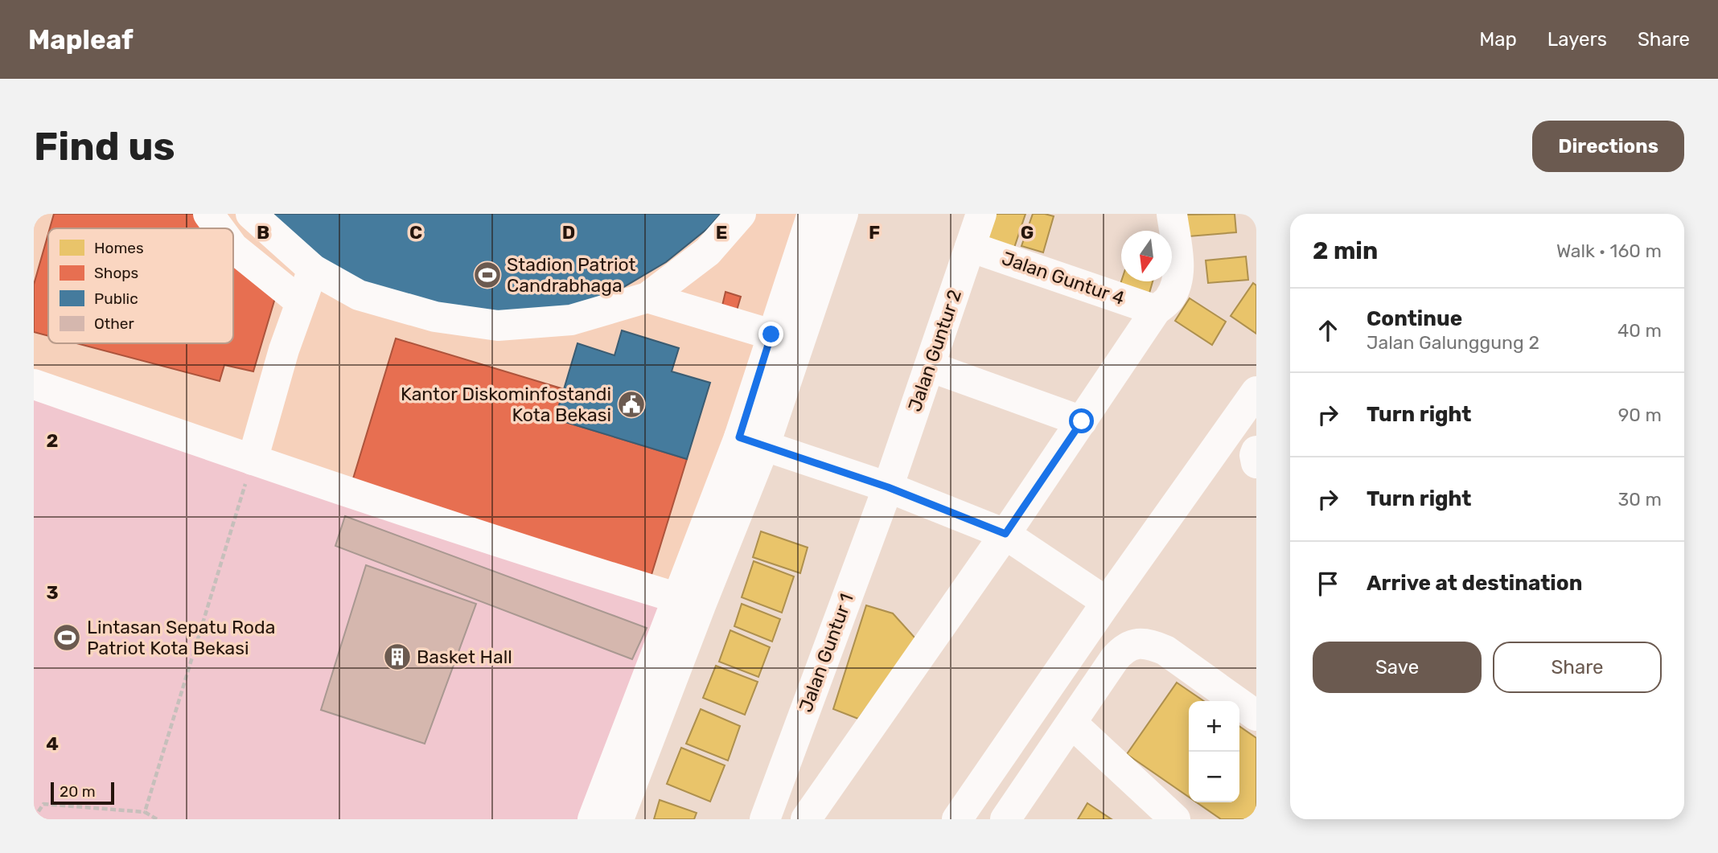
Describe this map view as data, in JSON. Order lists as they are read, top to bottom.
{
  "streets": {
    "street": ["Jalan Guntur 4", "Jalan Guntur 2", "Jalan Guntur 1"]
  },
  "crossings": [
    ["Jalan Guntur 4", "Jalan Guntur 2"],
    ["Jalan Guntur 2", "Jalan Guntur 1"]
  ],
  "places": {
    "sports": ["Stadion Patriot Candrabhaga", "Lintasan Sepatu Roda Patriot Kota Bekasi"],
    "public building": ["Kantor Diskominfostandi Kota Bekasi"],
    "building": ["Basket Hall"]
  },
  "legend": [
    "Homes",
    "Shops",
    "Public",
    "Other"
  ],
  "scale_bar": "20 m",
  "north": "bottom",
  "page": {
    "header": "Mapleaf",
    "nav": ["Map", "Layers", "Share"],
    "buttons": [
      "Directions",
      ["Save", "Share"]
    ],
    "title": "Find us",
    "heading": ["2 min", "Walk · 160 m"],
    "list": [
      ["Continue", "Jalan Galunggung 2", "40 m"],
      ["Turn right", "90 m"],
      ["Turn right", "30 m"],
      "Arrive at destination"
    ],
    "map_buttons": ["+", "−"],
    "scale": "20 m"
  },
  "grid": {
    "columns": [
      "B",
      "C",
      "D",
      "E",
      "F",
      "G"
    ],
    "rows": ["2", "3", "4"]
  }
}
